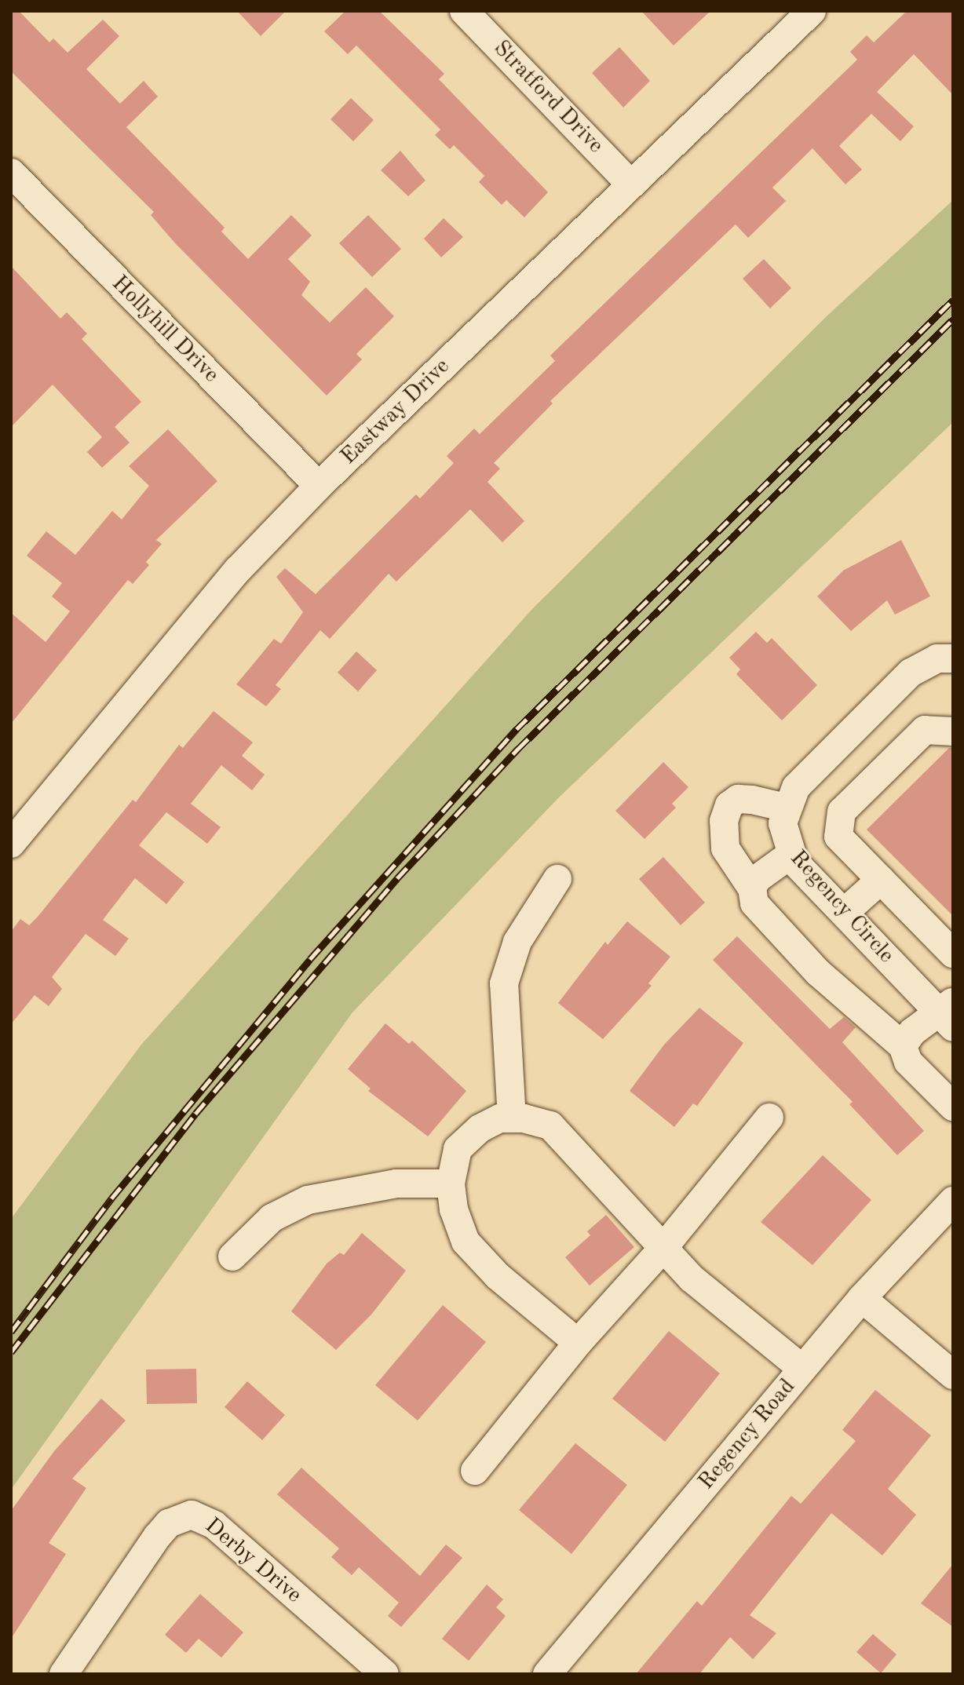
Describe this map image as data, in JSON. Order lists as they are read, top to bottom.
{
  "streets": {
    "street": [
      "Stratford Drive",
      "Hollyhill Drive",
      "Eastway Drive",
      "Regency Circle",
      "Regency Road",
      "Derby Drive"
    ]
  },
  "crossings": [
    ["Stratford Drive", "Eastway Drive"],
    ["Hollyhill Drive", "Eastway Drive"]
  ]
}
